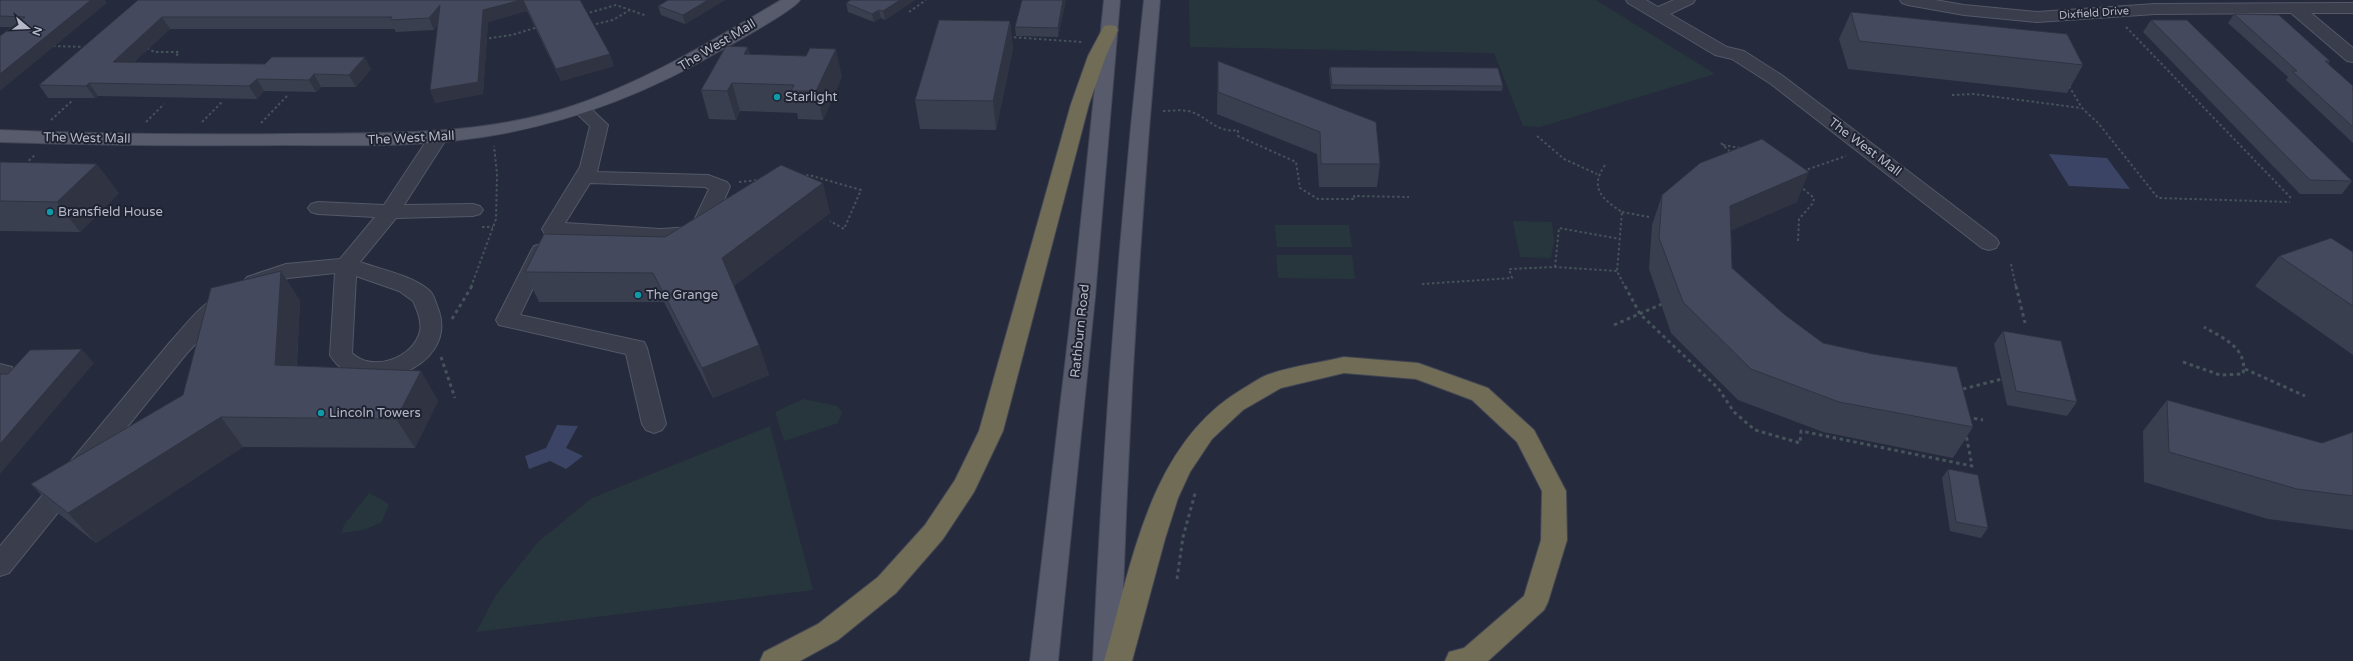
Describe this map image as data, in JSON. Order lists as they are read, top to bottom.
{
  "streets": {
    "main road": ["The West Mall", "Rathburn Road"],
    "street": ["Dixfield Drive"]
  },
  "places": [
    "Starlight",
    "Bransfield House",
    "The Grange",
    "Lincoln Towers"
  ],
  "north": "right"
}
